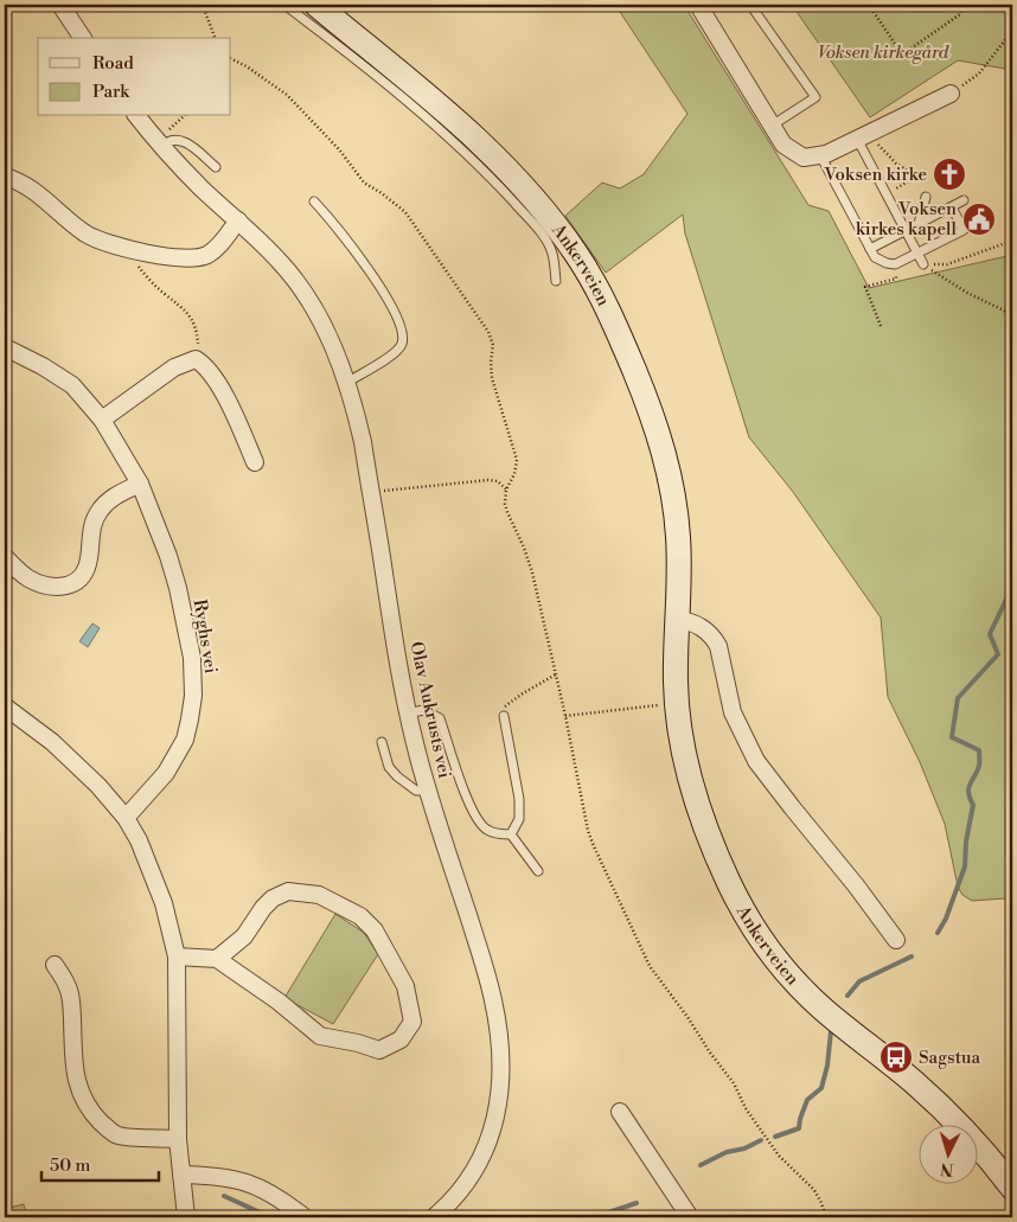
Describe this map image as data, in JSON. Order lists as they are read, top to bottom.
{
  "streets": {
    "main road": ["Ankerveien"],
    "street": ["Ryghs vei", "Olav Aukrusts vei"]
  },
  "parks": ["Voksen kirkegård"],
  "places": {
    "church": ["Voksen kirke"],
    "public building": ["Voksen kirkes kapell"],
    "bus stop": ["Sagstua"]
  },
  "legend": ["Road", "Park"],
  "scale_bar": "50 m",
  "north": "bottom"
}
